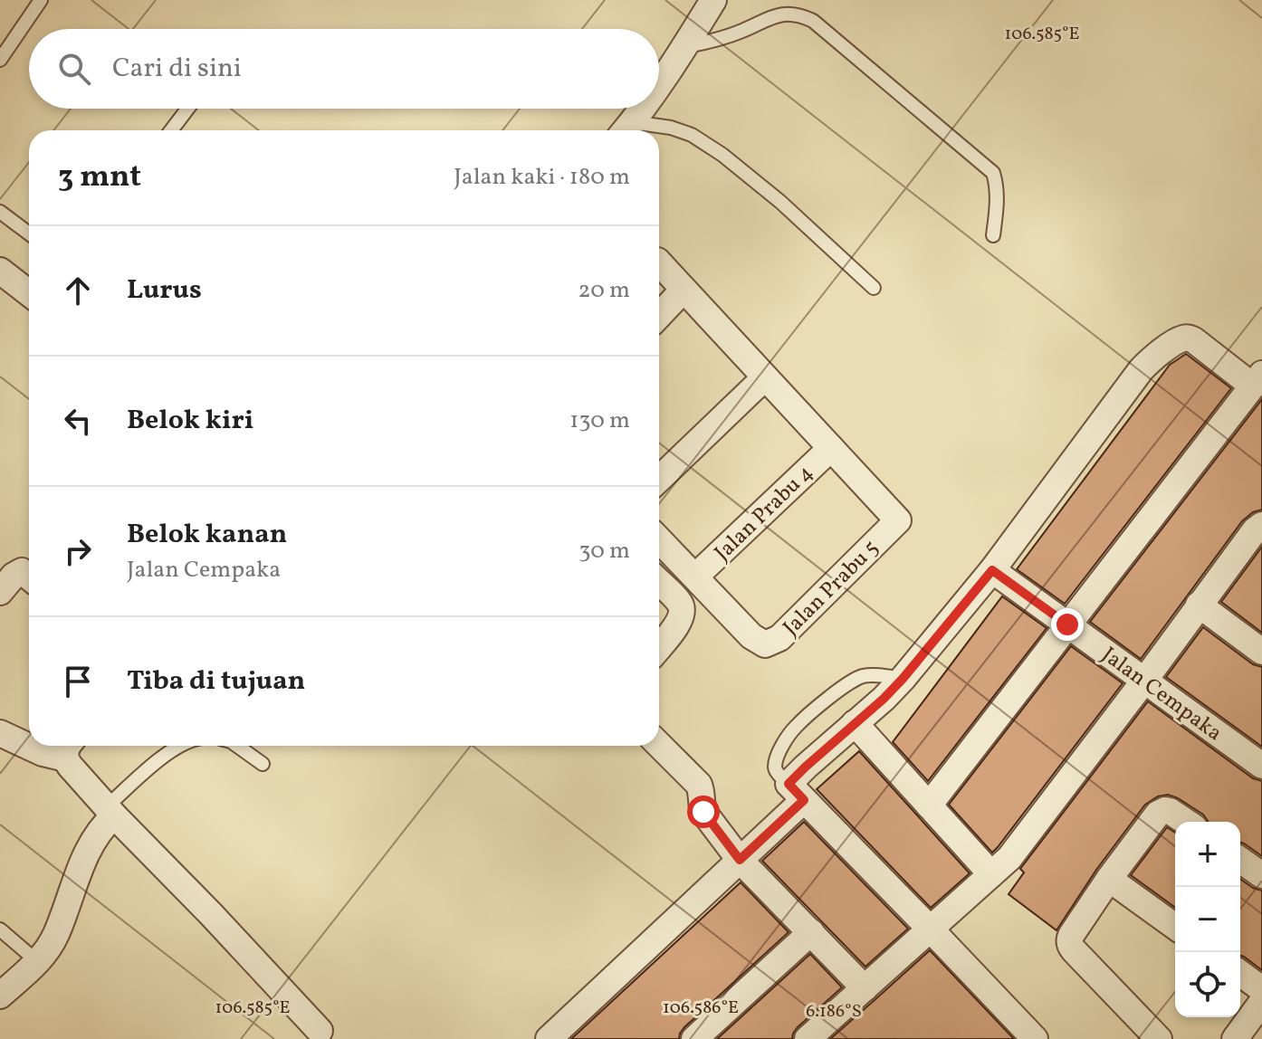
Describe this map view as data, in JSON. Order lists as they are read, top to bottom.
{
  "streets": {
    "street": ["Jalan Prabu 4", "Jalan Prabu 5", "Jalan Cempaka"]
  },
  "crossings": [
    ["Jalan Prabu 4", "Jalan Prabu 5"]
  ],
  "page": {
    "search": "Cari di sini",
    "heading": ["3 mnt", "Jalan kaki · 180 m"],
    "list": [
      ["Lurus", "20 m"],
      ["Belok kiri", "130 m"],
      ["Belok kanan", "Jalan Cempaka", "30 m"],
      "Tiba di tujuan"
    ],
    "map_buttons": ["+", "−"]
  },
  "coordinates": ["106.585°E", "106.586°E", "6.186°S"]
}
